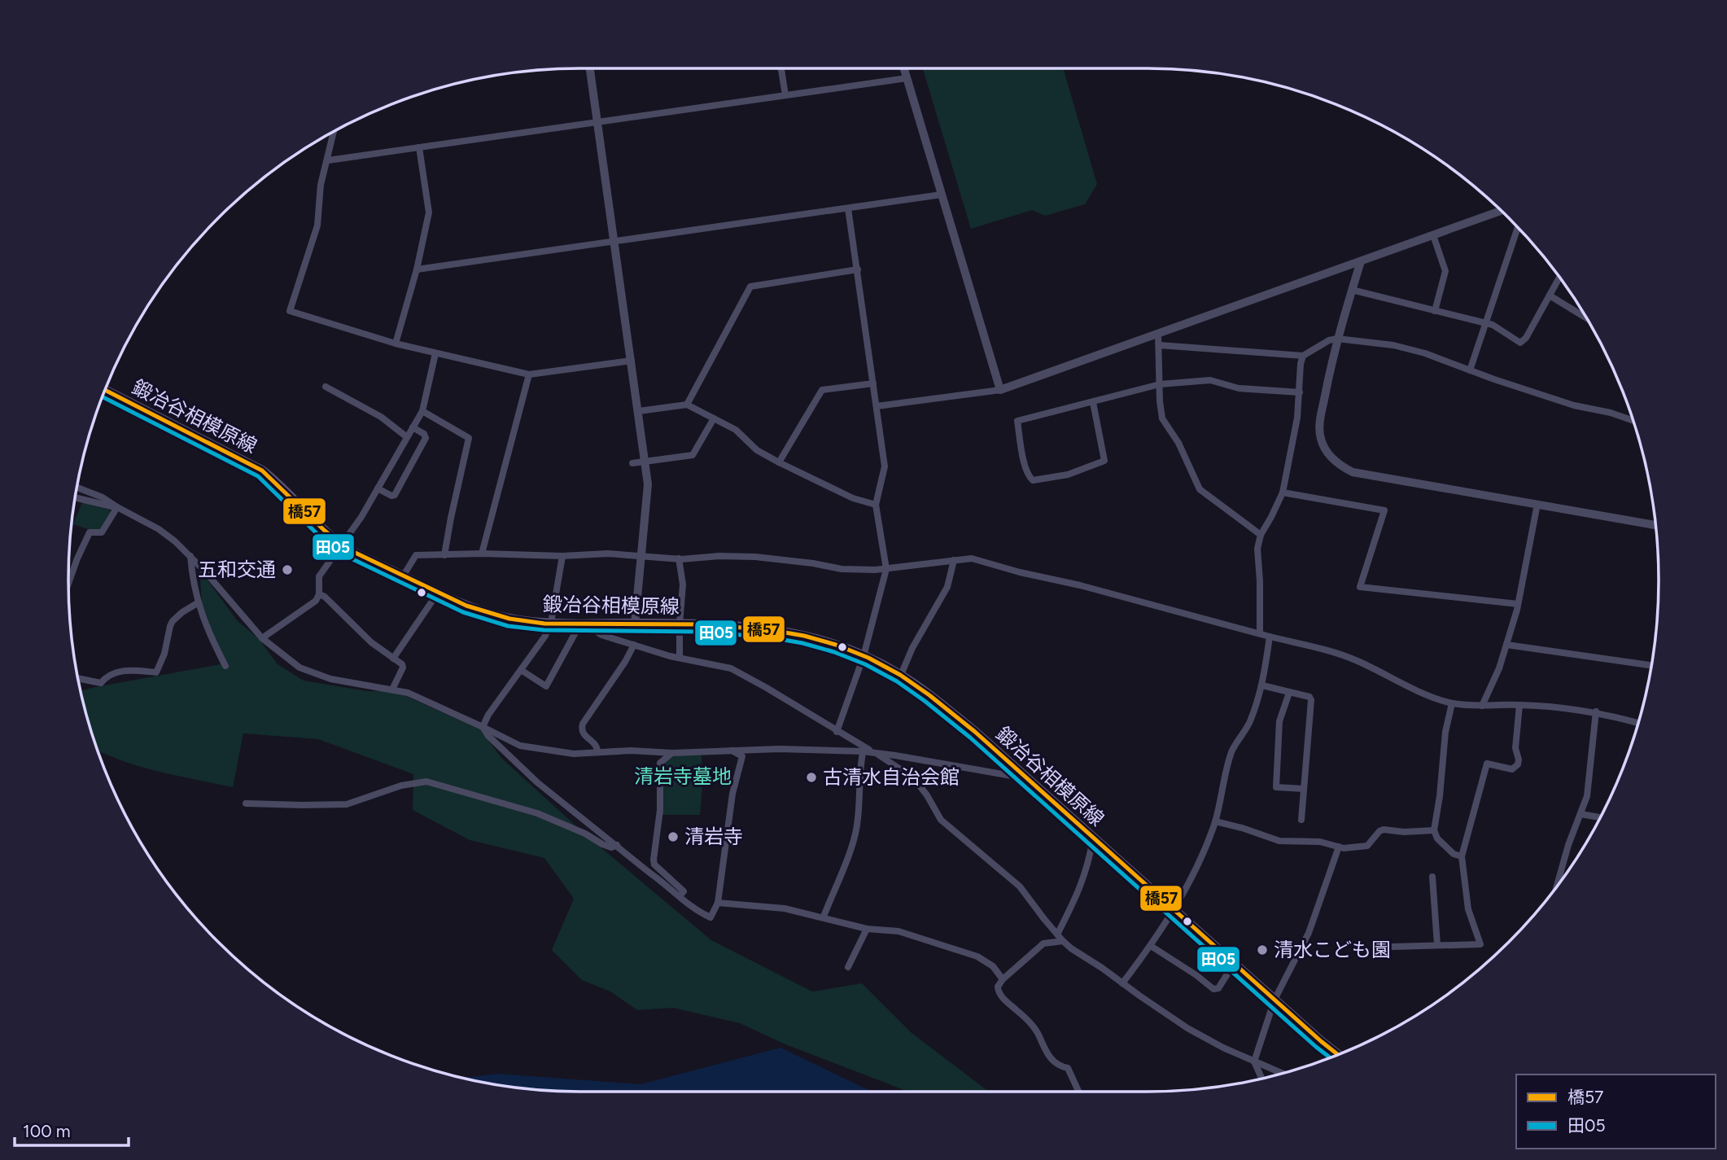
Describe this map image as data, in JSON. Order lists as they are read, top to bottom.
{
  "streets": {
    "main road": ["鍛冶谷相模原線"]
  },
  "parks": ["清岩寺墓地"],
  "places": [
    "五和交通",
    "古清水自治会館",
    "清岩寺",
    "清水こども園"
  ],
  "lines": ["transit line 橋57", "transit line 田05"],
  "legend": ["橋57", "田05"],
  "scale_bar": "100 m"
}
